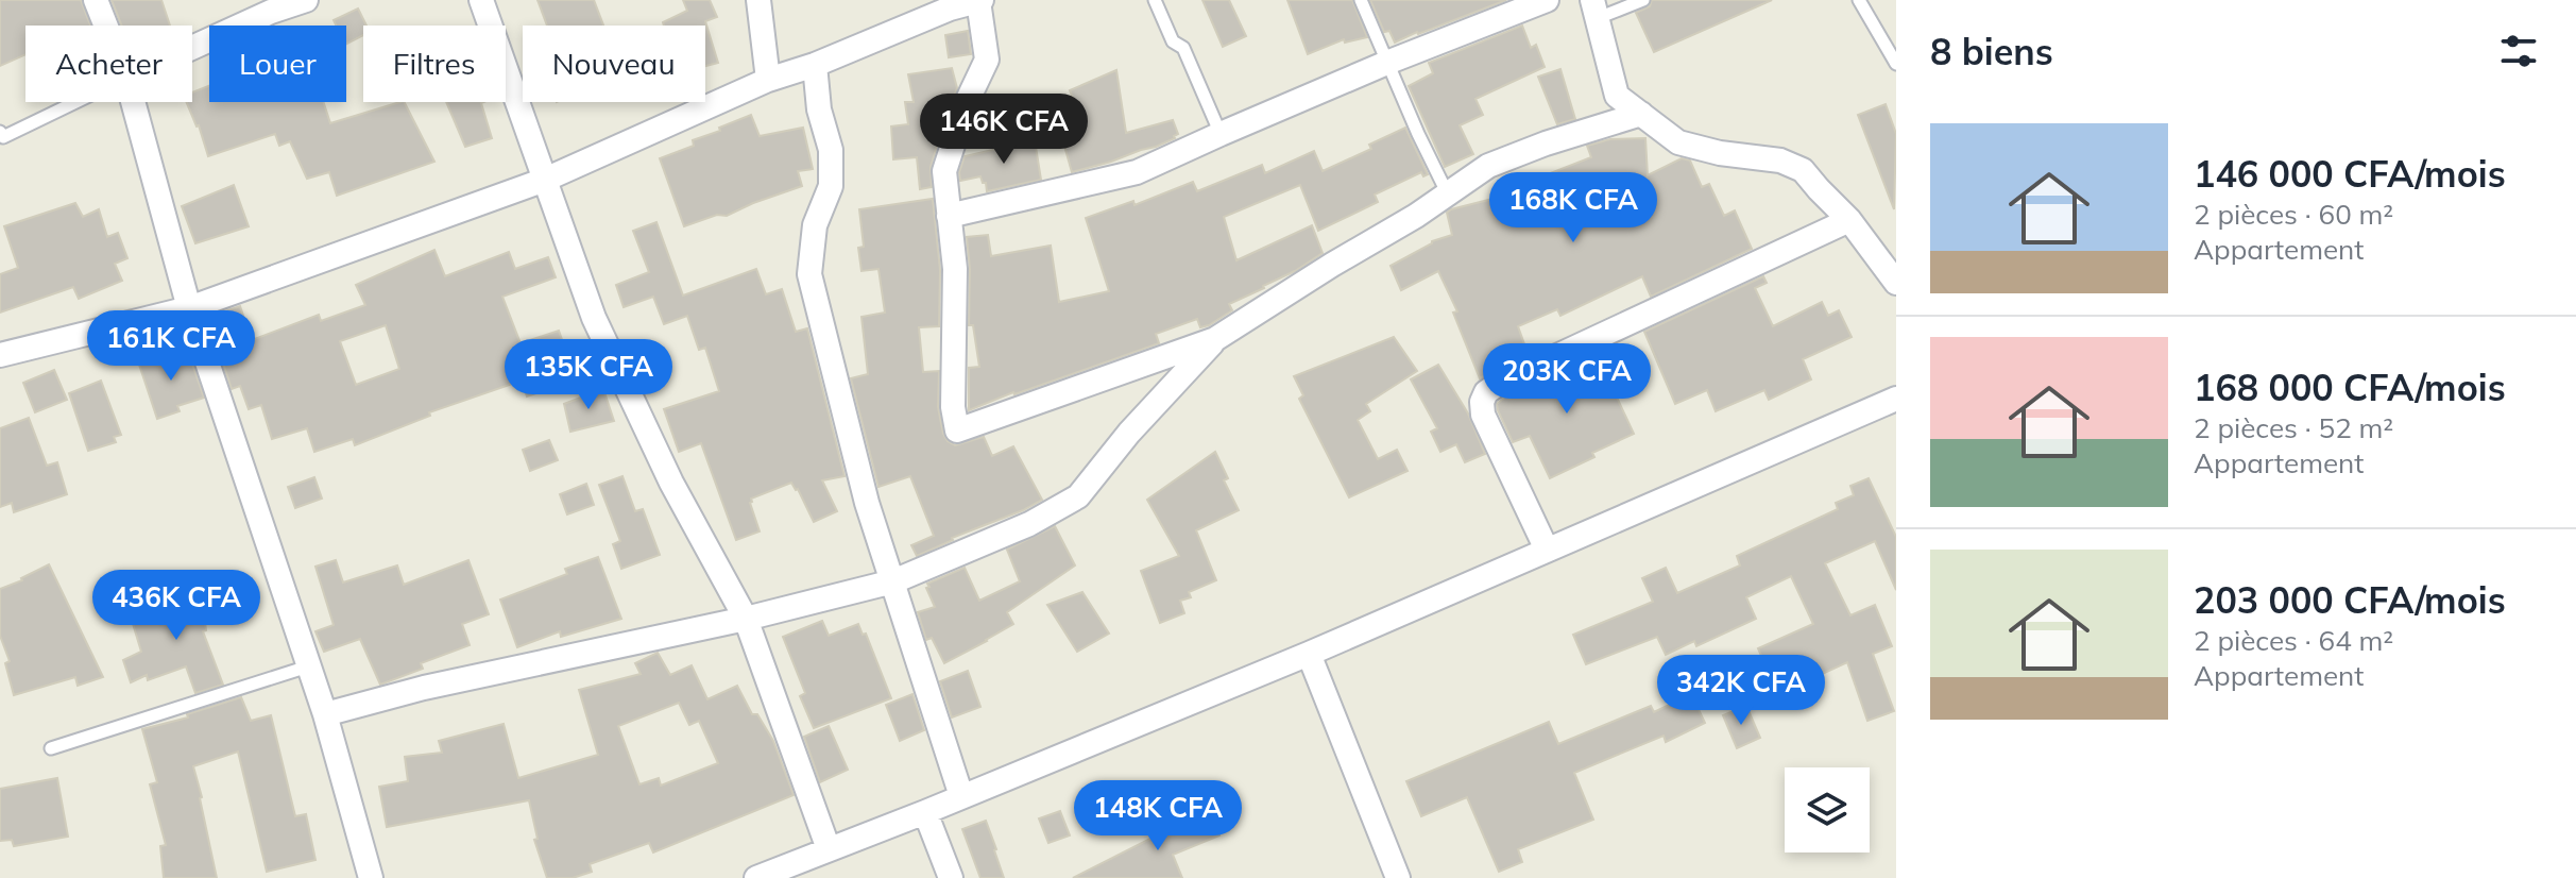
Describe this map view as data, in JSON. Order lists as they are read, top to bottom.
{
  "page": {
    "heading": "8 biens",
    "chip": [
      "Acheter",
      "Louer",
      "Filtres",
      "Nouveau"
    ],
    "price": [
      "146K CFA",
      "168K CFA",
      "161K CFA",
      "135K CFA",
      "203K CFA",
      "436K CFA",
      "342K CFA",
      "148K CFA"
    ],
    "list": [
      {
        "name": "146 000 CFA/mois",
        "note": "2 pièces · 60 m² · Appartement"
      },
      {
        "name": "168 000 CFA/mois",
        "note": "2 pièces · 52 m² · Appartement"
      },
      {
        "name": "203 000 CFA/mois",
        "note": "2 pièces · 64 m² · Appartement"
      }
    ]
  }
}
